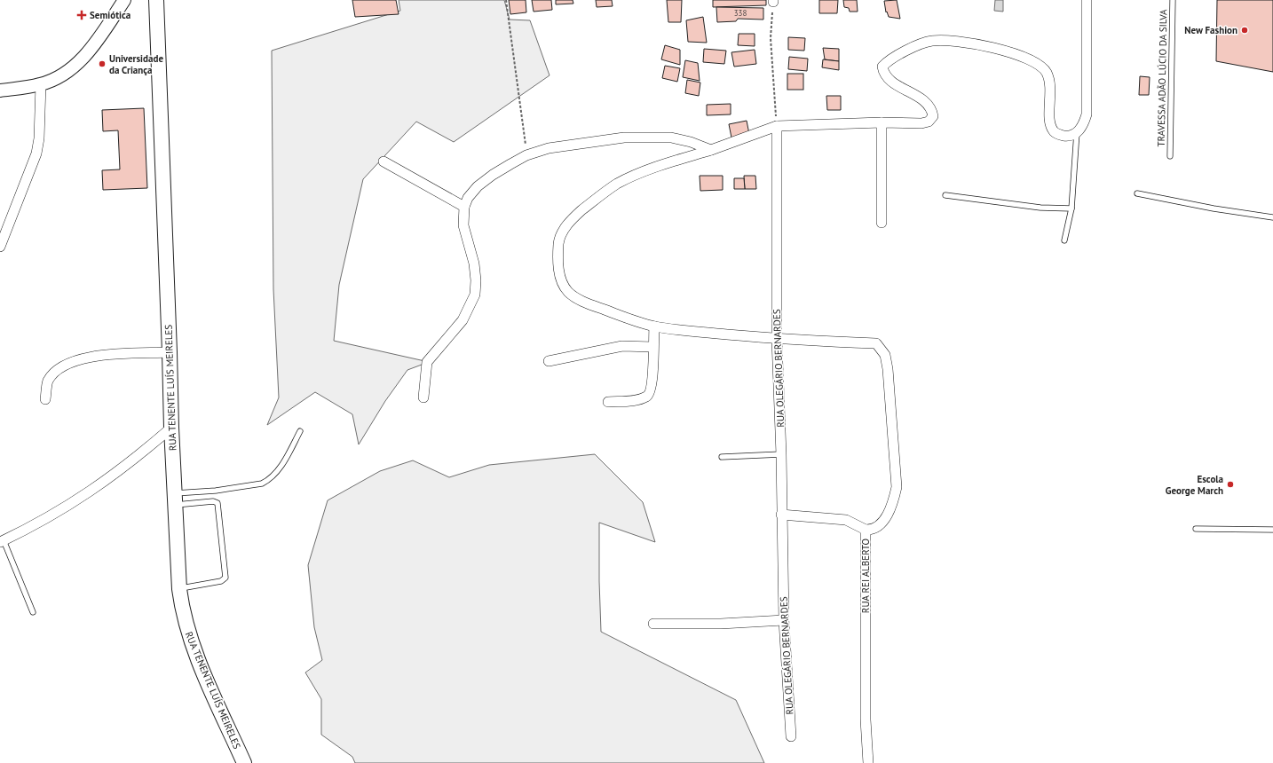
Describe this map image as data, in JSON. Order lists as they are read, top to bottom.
{
  "streets": {
    "main road": ["RUA TENENTE LUÍS MEIRELES"],
    "street": ["RUA OLEGÁRIO BERNARDES", "RUA REI ALBERTO"],
    "lane": ["TRAVESSA ADÃO LÚCIO DA SILVA"]
  },
  "crossings": [
    ["RUA OLEGÁRIO BERNARDES", "RUA REI ALBERTO"]
  ],
  "places": {
    "health": ["Semiótica"],
    "other": ["New Fashion", "Universidade da Criança", "Escola George March"]
  },
  "house_numbers": ["338"]
}
